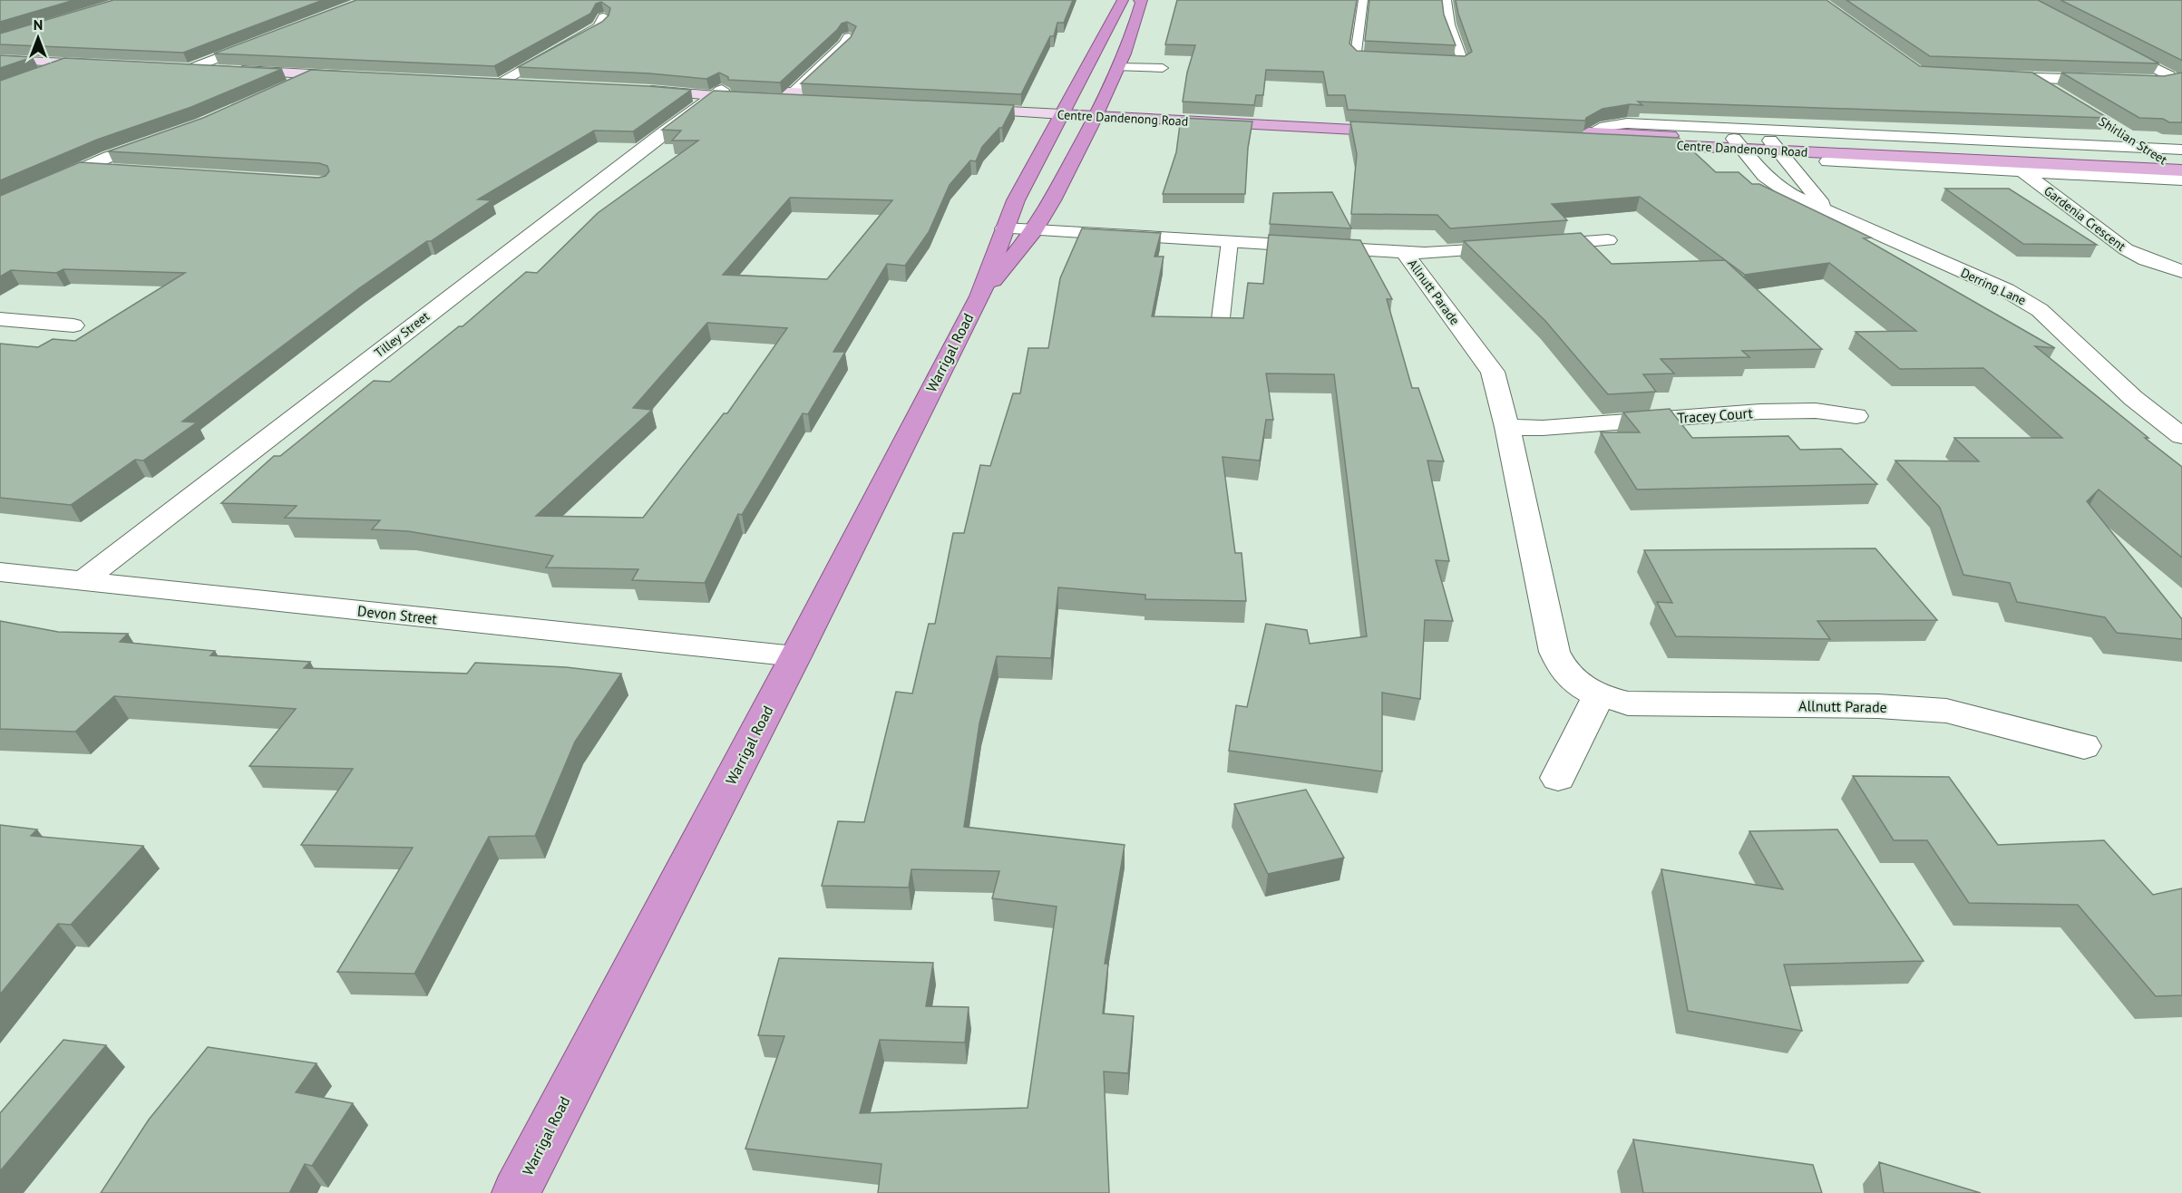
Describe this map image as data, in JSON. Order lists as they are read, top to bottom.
{
  "streets": {
    "highway": ["Warrigal Road"],
    "main road": ["Centre Dandenong Road"],
    "street": [
      "Shirlian Street",
      "Gardenia Crescent",
      "Derring Lane",
      "Allnutt Parade",
      "Tilley Street",
      "Tracey Court",
      "Devon Street"
    ]
  },
  "crossings": [
    ["Centre Dandenong Road", "Shirlian Street"],
    ["Centre Dandenong Road", "Gardenia Crescent"],
    ["Centre Dandenong Road", "Derring Lane"],
    ["Centre Dandenong Road", "Warrigal Road"],
    ["Allnutt Parade", "Warrigal Road"],
    ["Allnutt Parade", "Tracey Court"],
    ["Tilley Street", "Devon Street"],
    ["Warrigal Road", "Devon Street"]
  ],
  "north": "top"
}
